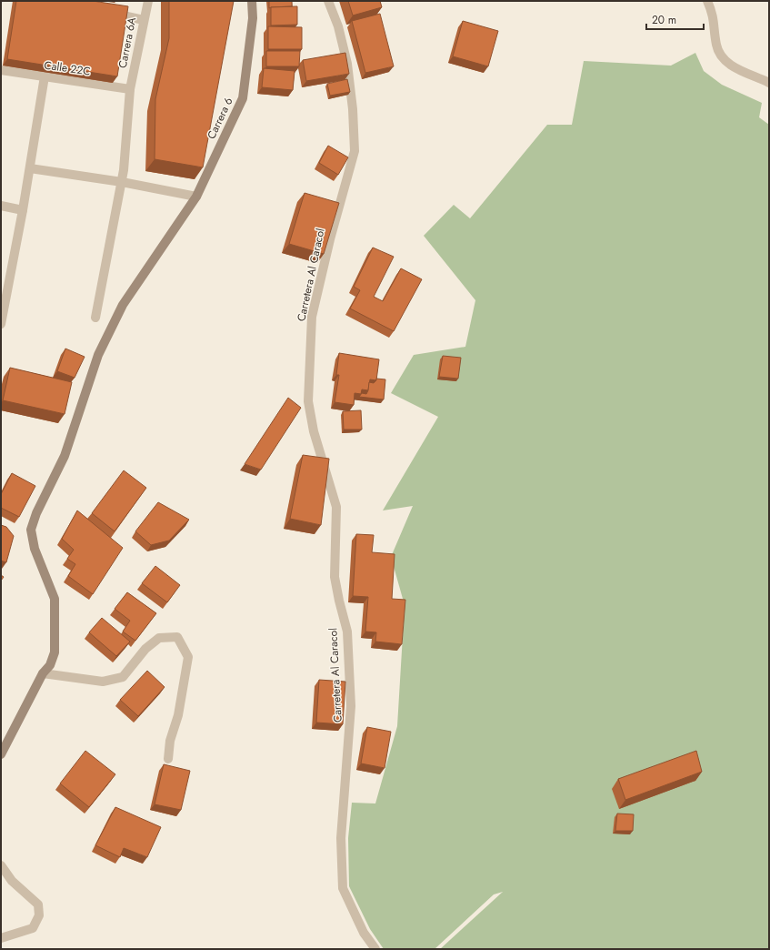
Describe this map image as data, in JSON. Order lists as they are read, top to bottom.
{
  "streets": {
    "street": [
      "Carrera 6A",
      "Calle 22C",
      "Carrera 6",
      "Carretera Al Caracol"
    ]
  },
  "crossings": [
    ["Carrera 6A", "Calle 22C"]
  ],
  "scale_bar": "20 m"
}
